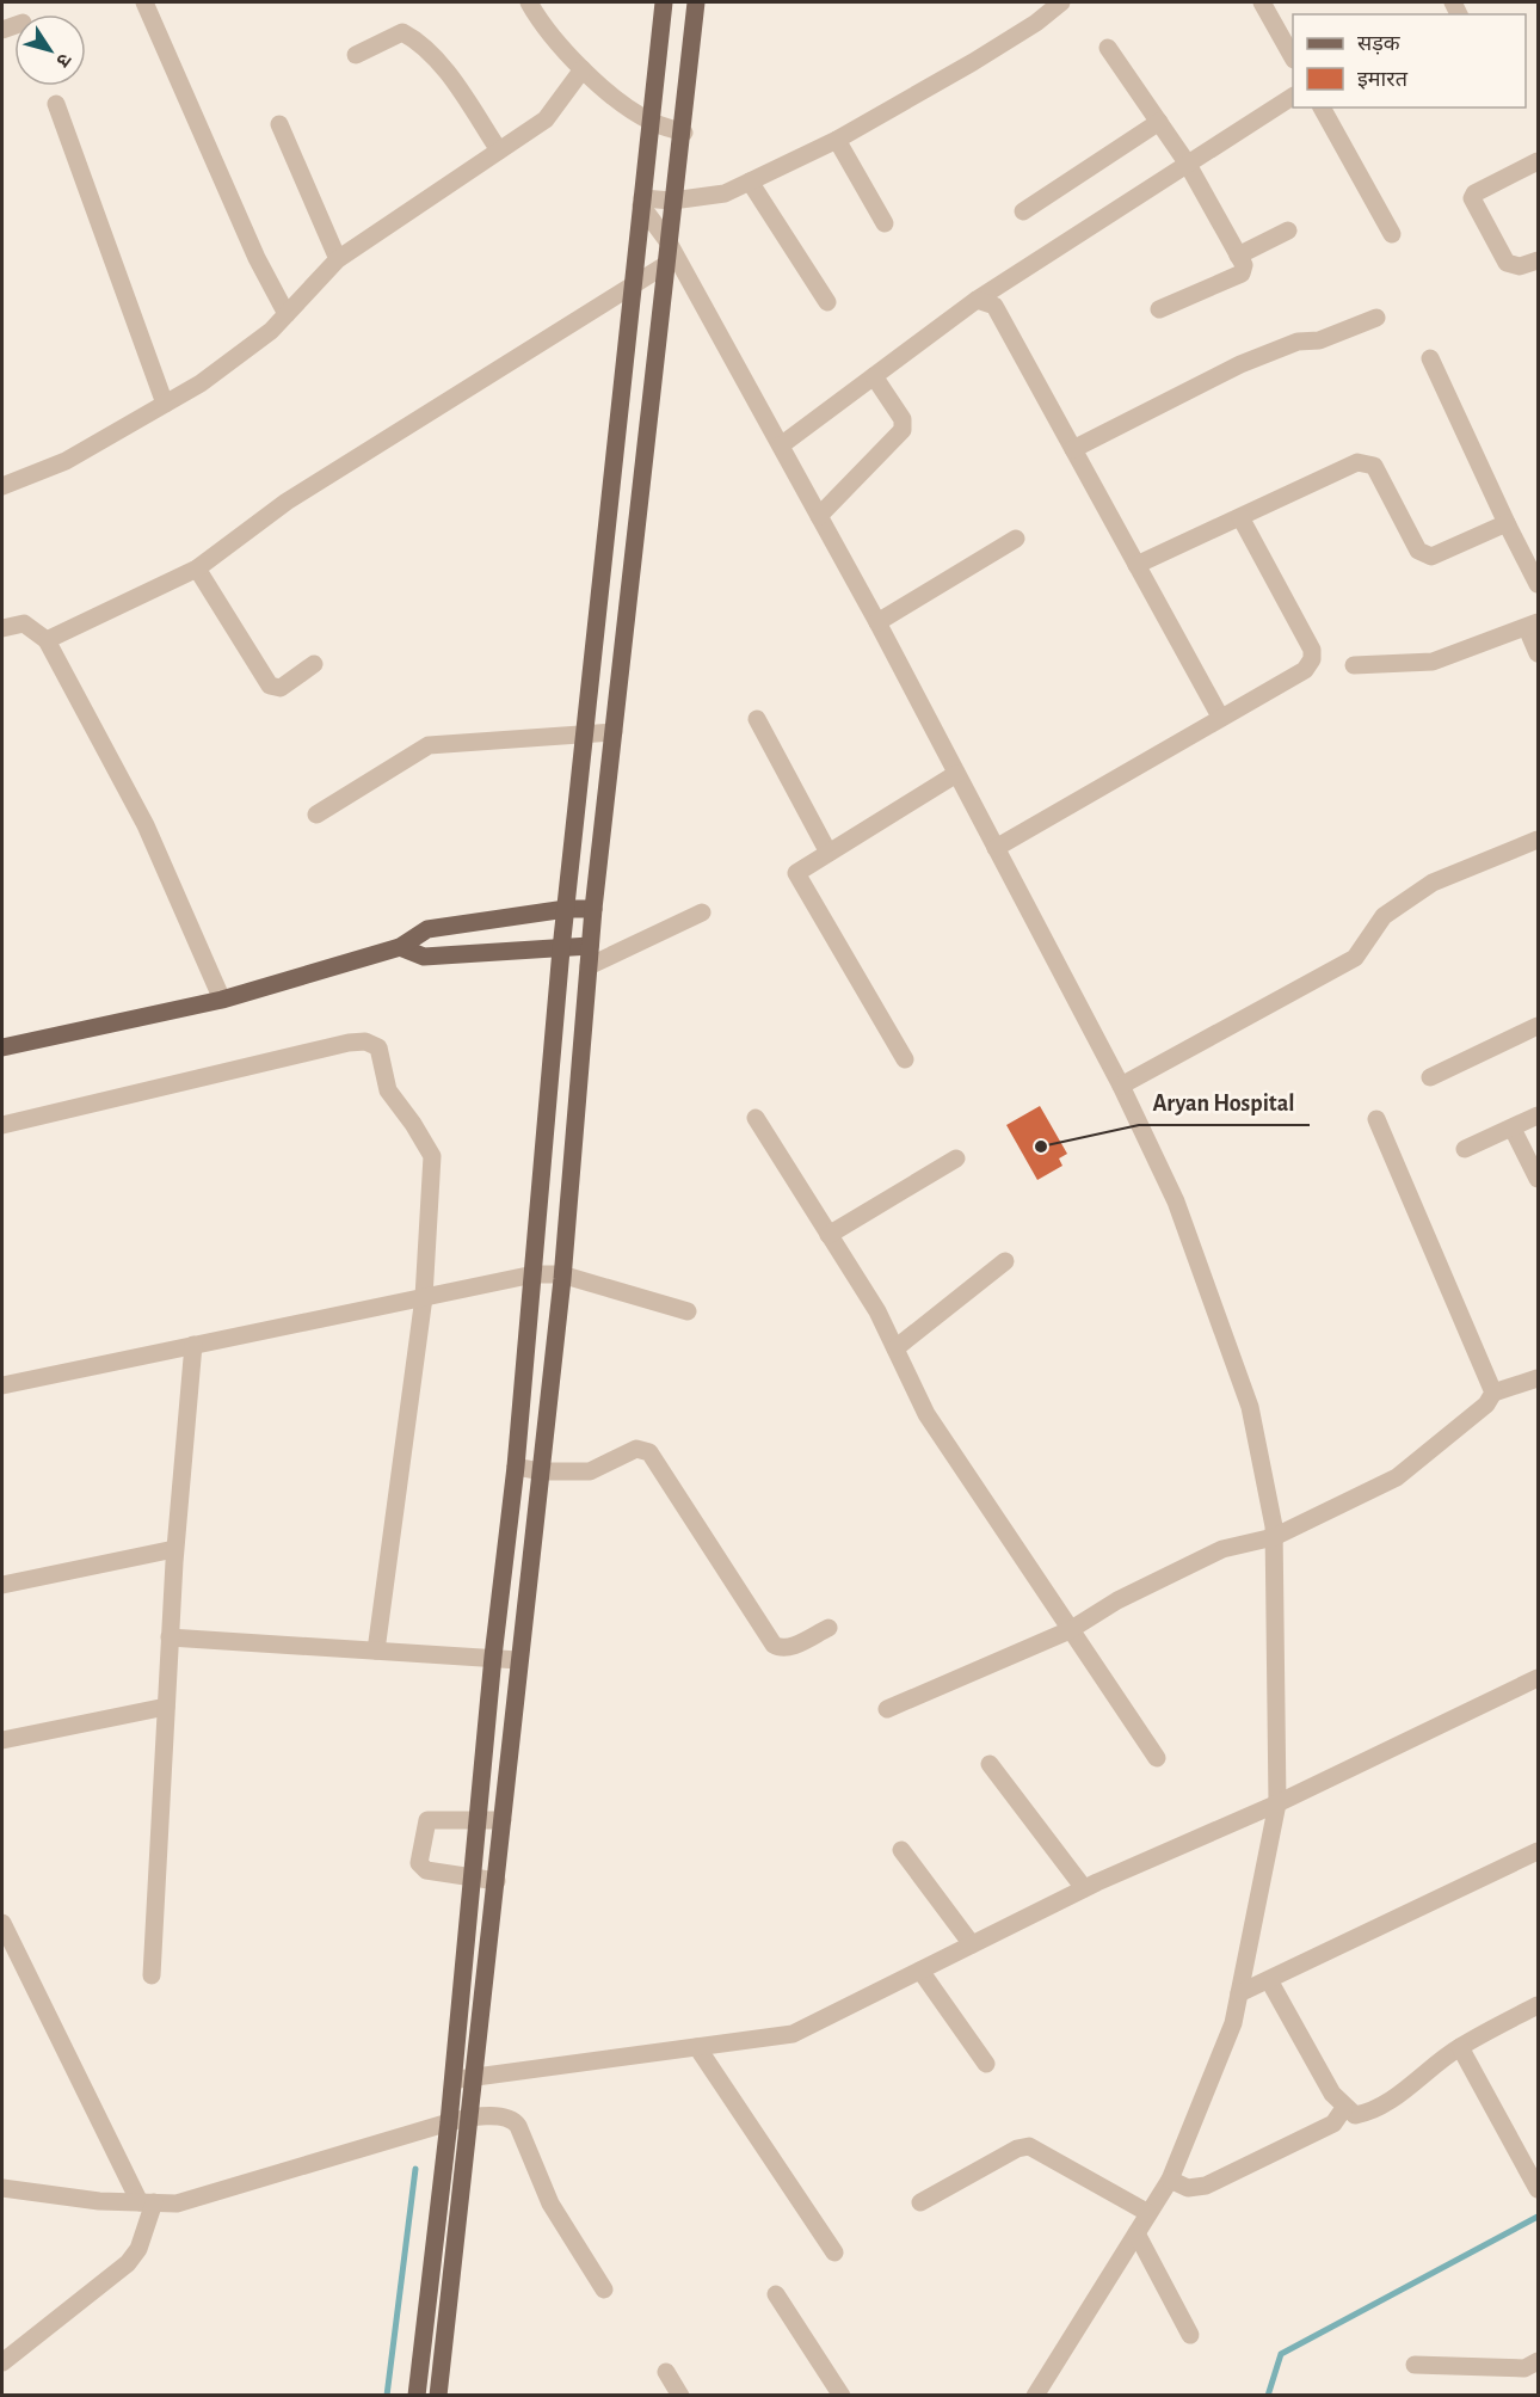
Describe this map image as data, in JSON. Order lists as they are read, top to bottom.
{
  "places": ["Aryan Hospital"],
  "legend": ["सड़क", "इमारत"],
  "north": "bottom right"
}
